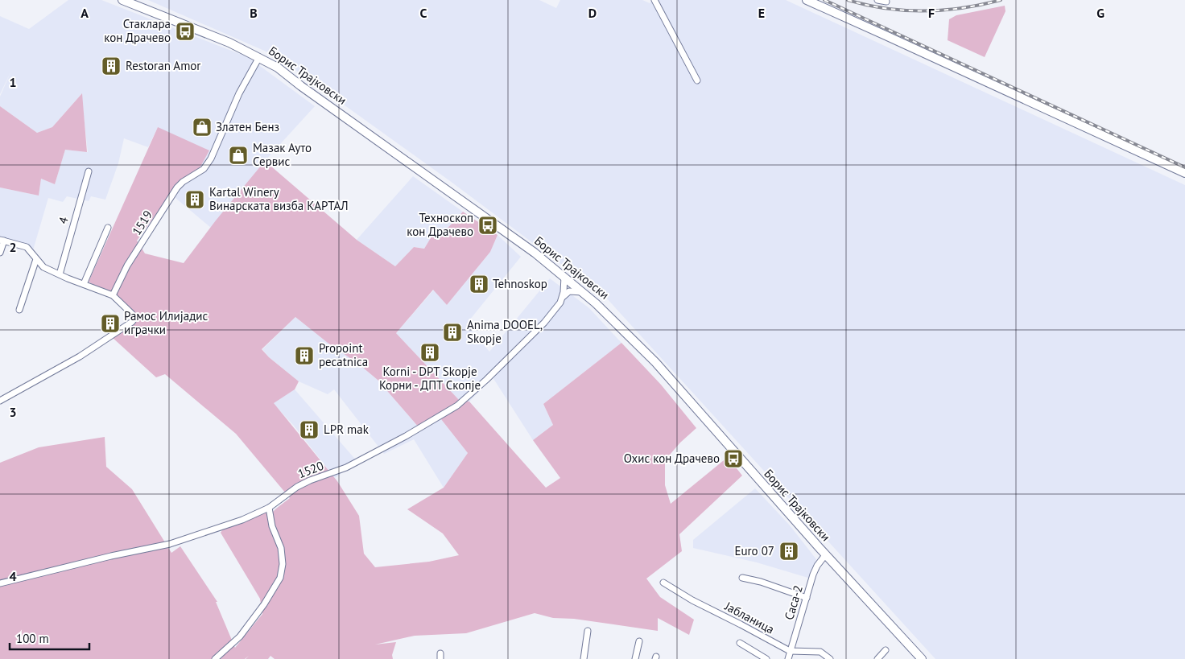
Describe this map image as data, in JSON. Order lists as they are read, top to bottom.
{
  "streets": {
    "main road": ["Борис Трајковски"],
    "street": [
      "4",
      "1519",
      "1520",
      "Саса-2",
      "Јабланица"
    ]
  },
  "crossings": [
    ["Борис Трајковски", "1519"],
    ["Борис Трајковски", "1520"],
    ["Борис Трајковски", "Саса-2"],
    ["Саса-2", "Јабланица"]
  ],
  "places": {
    "bus stop": ["Стаклара кон Драчево", "Техноскоп кон Драчево", "Охис кон Драчево"],
    "building": [
      "Restoran Amor",
      "Kartal Winery Винарската визба КАРТАЛ",
      "Tehnoskop",
      "Рамос Илијадис играчки",
      "Anima DOOEL, Skopje",
      "Korni - DPT Skopje Корни - ДПТ Скопје",
      "Propoint pecatnica",
      "LPR mak",
      "Euro 07"
    ],
    "shop": ["Златен Бенз", "Мазак Ауто Сервис"]
  },
  "scale_bar": "100 m",
  "grid": {
    "columns": [
      "A",
      "B",
      "C",
      "D",
      "E",
      "F",
      "G"
    ],
    "rows": [
      "1",
      "2",
      "3",
      "4"
    ]
  }
}
